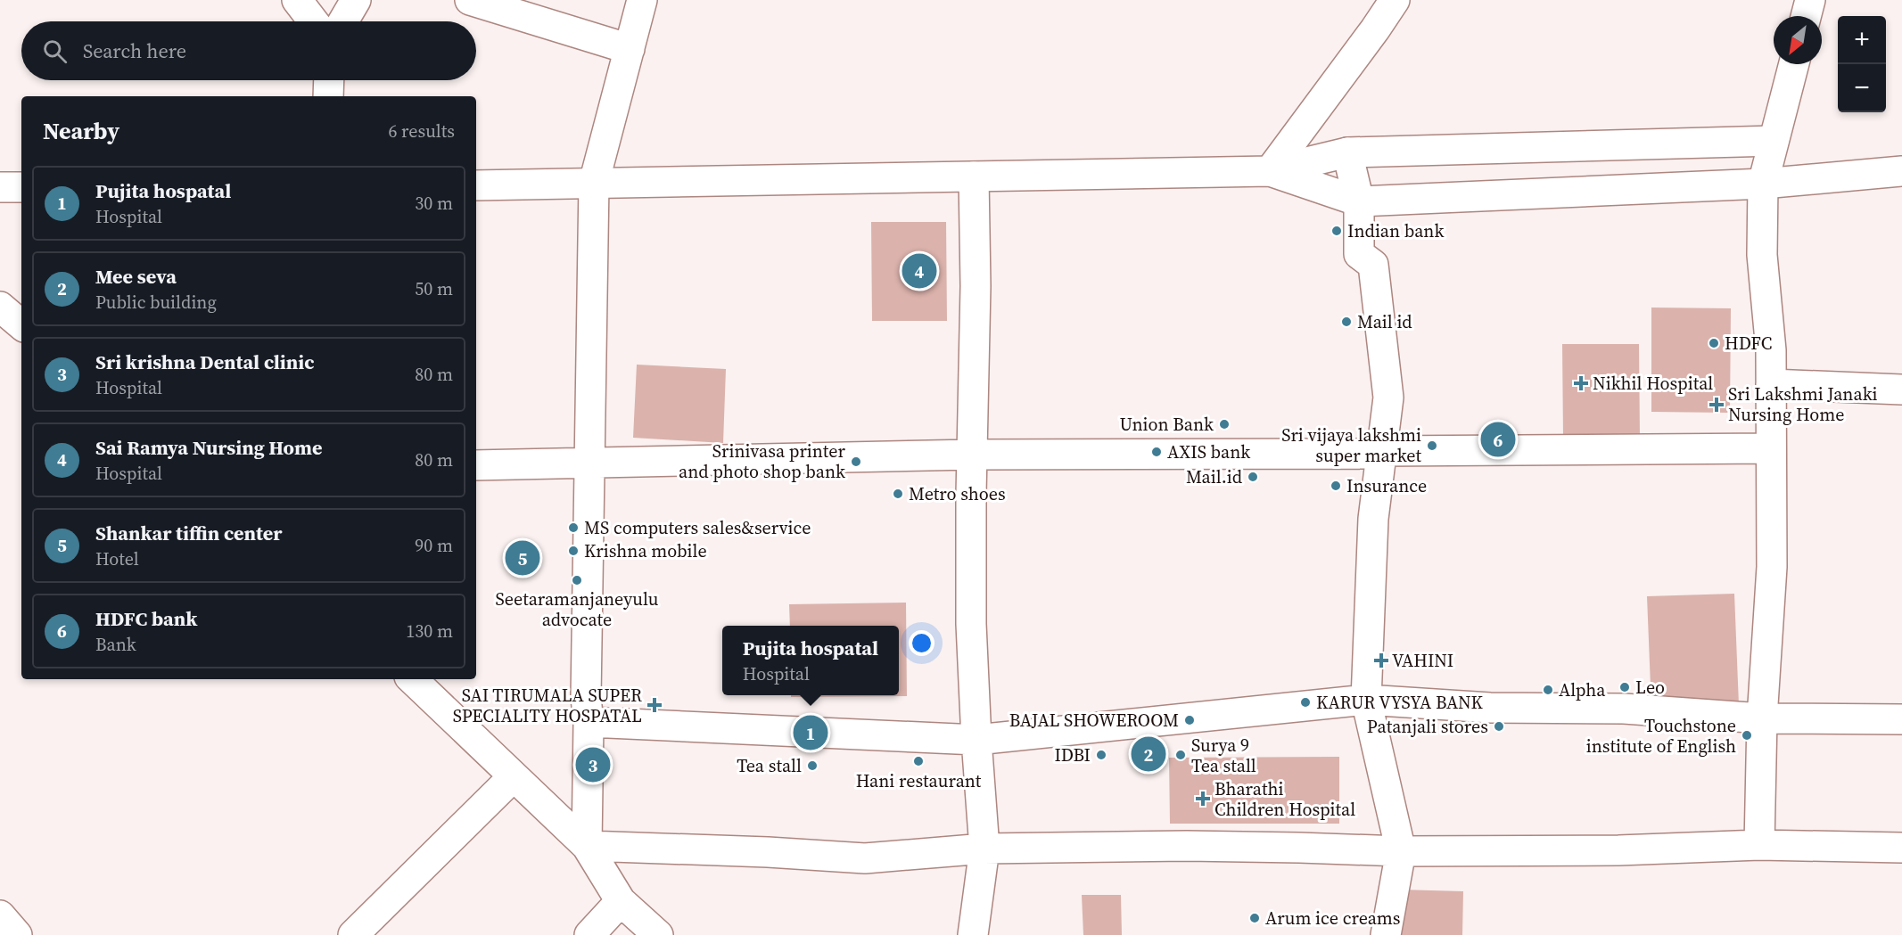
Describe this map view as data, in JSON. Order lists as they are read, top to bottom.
{
  "places": {
    "other": [
      "Indian bank",
      "Mail id",
      "HDFC",
      "Union Bank",
      "Sri vijaya lakshmi super market",
      "AXIS bank",
      "Srinivasa printer and photo shop bank",
      "Mail.id",
      "Insurance",
      "Metro shoes",
      "MS computers sales&service",
      "Krishna mobile",
      "Seetaramanjaneyulu advocate",
      "Leo",
      "Alpha",
      "KARUR VYSYA BANK",
      "BAJAL SHOWEROOM",
      "Patanjali stores",
      "Touchstone institute of English",
      "IDBI",
      "Surya 9 Tea stall",
      "Hani restaurant",
      "Tea stall",
      "Arum ice creams"
    ],
    "health": [
      "Nikhil Hospital",
      "Sri Lakshmi Janaki Nursing Home",
      "VAHINI",
      "SAI TIRUMALA SUPER SPECIALITY HOSPATAL",
      "Bharathi Children Hospital"
    ]
  },
  "north": "bottom left",
  "page": {
    "map_buttons": ["+", "−"],
    "search": "Search here",
    "heading": ["Nearby", "6 results"],
    "list": [
      {
        "mark": "1",
        "name": "Pujita hospatal",
        "note": "Hospital",
        "value": "30 m"
      },
      {
        "mark": "2",
        "name": "Mee seva",
        "note": "Public building",
        "value": "50 m"
      },
      {
        "mark": "3",
        "name": "Sri krishna Dental clinic",
        "note": "Hospital",
        "value": "80 m"
      },
      {
        "mark": "4",
        "name": "Sai Ramya Nursing Home",
        "note": "Hospital",
        "value": "80 m"
      },
      {
        "mark": "5",
        "name": "Shankar tiffin center",
        "note": "Hotel",
        "value": "90 m"
      },
      {
        "mark": "6",
        "name": "HDFC bank",
        "note": "Bank",
        "value": "130 m"
      }
    ],
    "pins": [
      "4",
      "6",
      "5",
      "1",
      "2",
      "3"
    ],
    "popup": ["Pujita hospatal", "Hospital"]
  }
}
